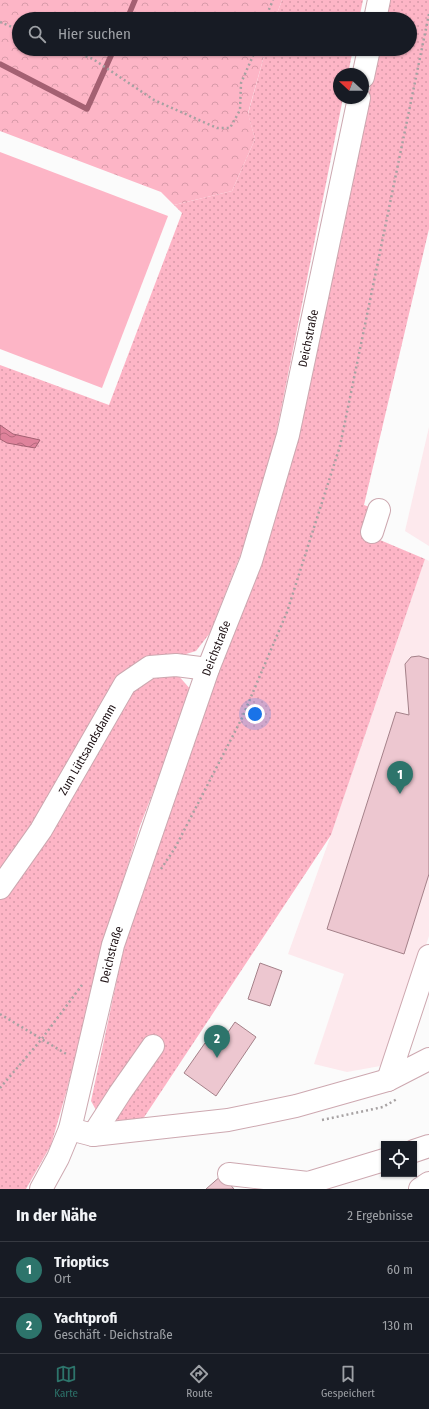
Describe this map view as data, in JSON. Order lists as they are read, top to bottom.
{
  "streets": {
    "street": ["Deichstraße", "Zum Lüttsandsdamm"]
  },
  "crossings": [
    ["Deichstraße", "Zum Lüttsandsdamm"]
  ],
  "north": "left",
  "page": {
    "search": "Hier suchen",
    "pins": ["1", "2"],
    "heading": ["In der Nähe", "2 Ergebnisse"],
    "list": [
      {
        "mark": "1",
        "name": "Trioptics",
        "note": "Ort",
        "value": "60 m"
      },
      {
        "mark": "2",
        "name": "Yachtprofi",
        "note": "Geschäft · Deichstraße",
        "value": "130 m"
      }
    ],
    "nav": ["Karte", "Route", "Gespeichert"]
  }
}
